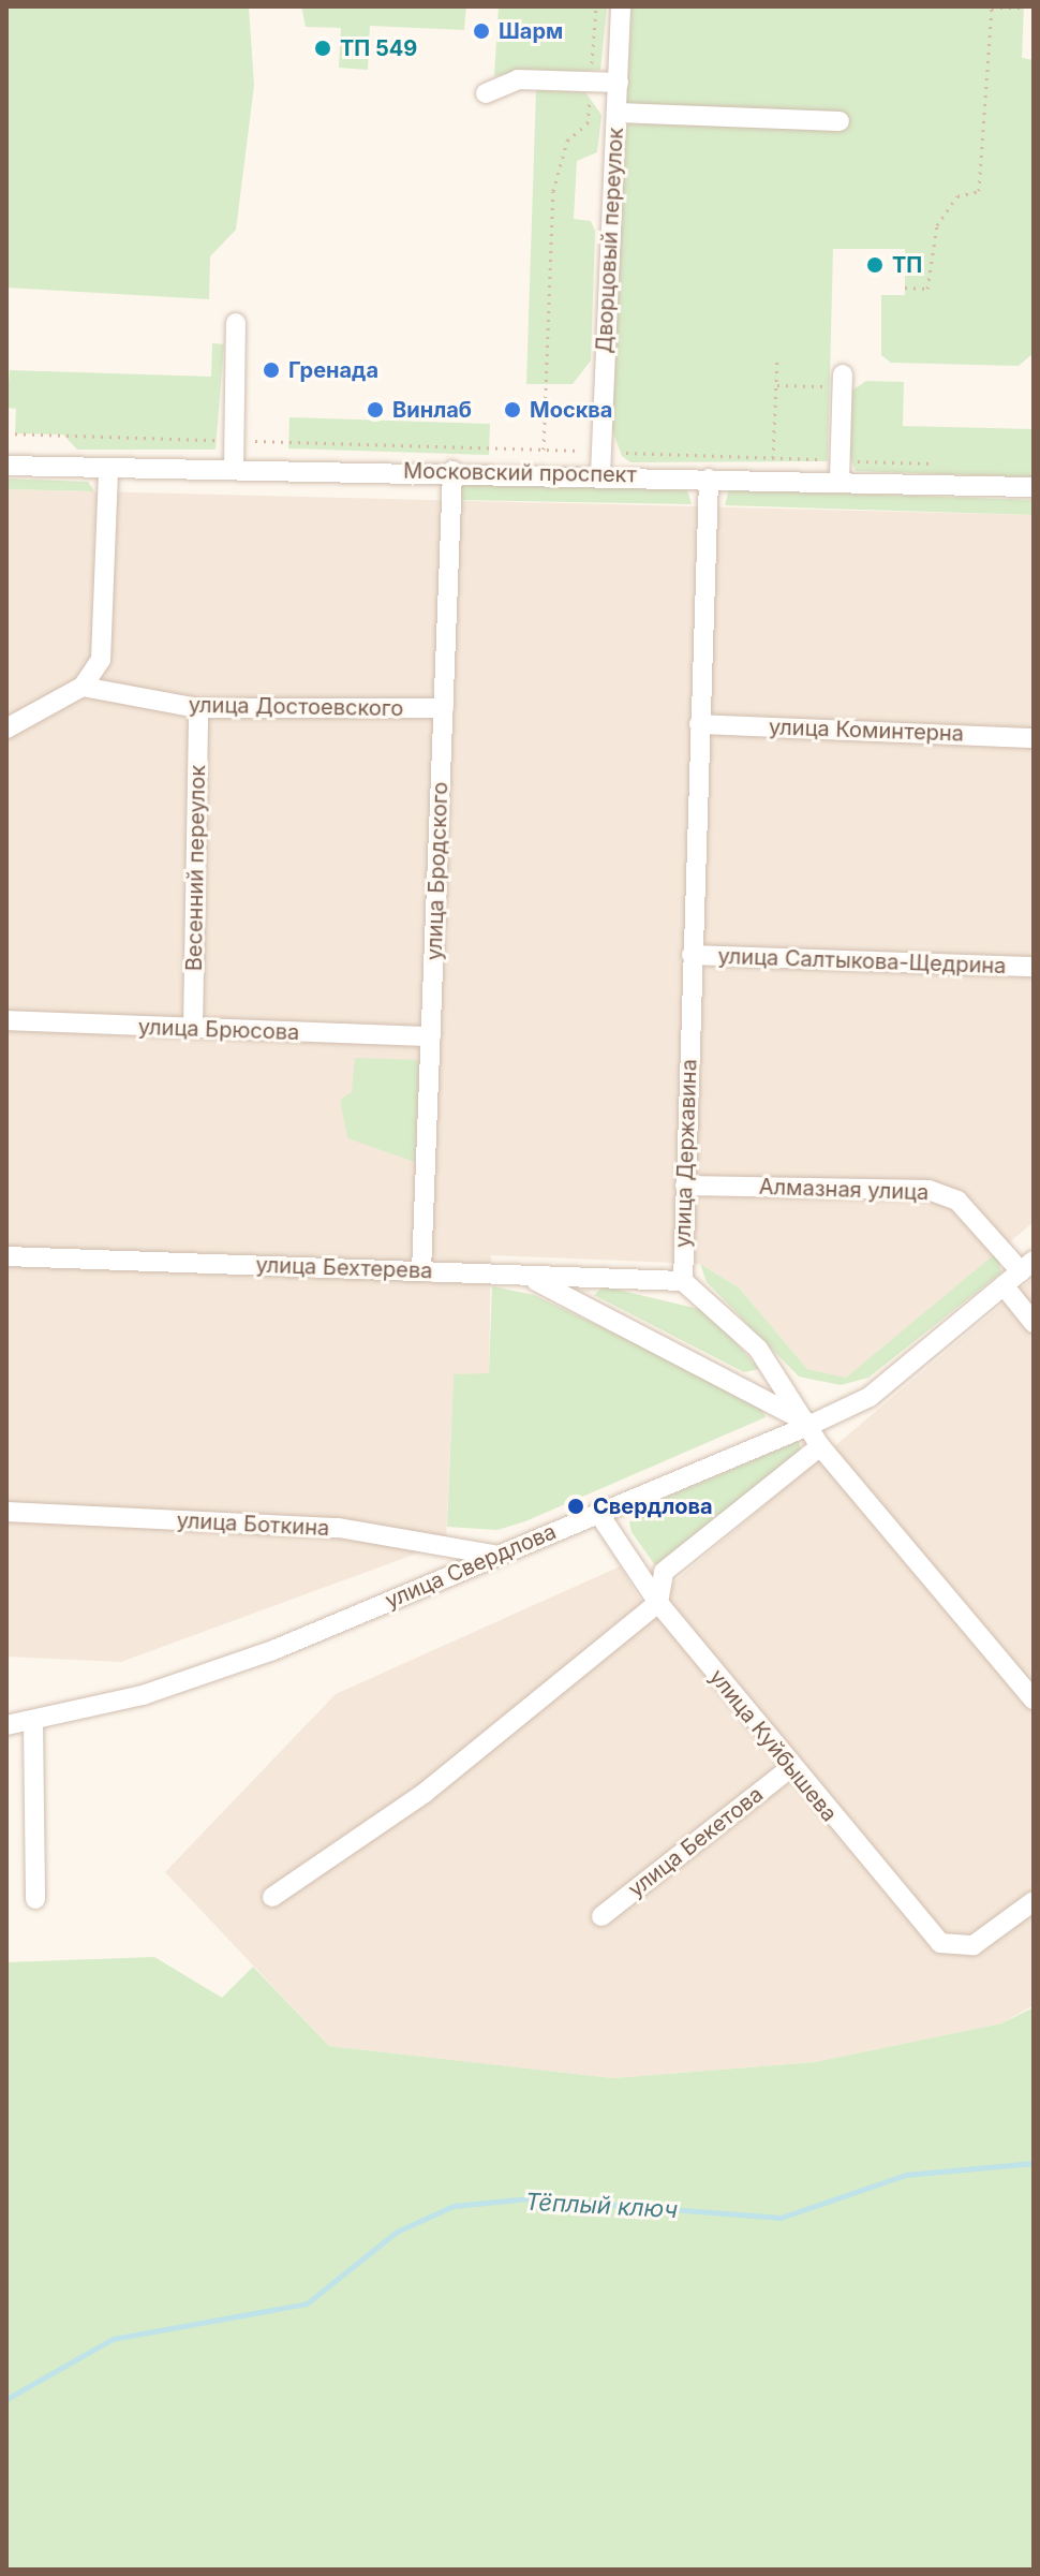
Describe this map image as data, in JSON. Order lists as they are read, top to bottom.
{
  "streets": {
    "street": [
      "Дворцовый переулок",
      "Московский проспект",
      "улица Достоевского",
      "улица Коминтерна",
      "Весенний переулок",
      "улица Бродского",
      "улица Салтыкова-Щедрина",
      "улица Брюсова",
      "улица Державина",
      "Алмазная улица",
      "улица Бехтерева",
      "улица Боткина",
      "улица Свердлова",
      "улица Куйбышева",
      "улица Бекетова"
    ]
  },
  "crossings": [
    ["Дворцовый переулок", "Московский проспект"],
    ["Московский проспект", "улица Бродского"],
    ["Московский проспект", "улица Державина"],
    ["улица Достоевского", "Весенний переулок"],
    ["улица Достоевского", "улица Бродского"],
    ["улица Коминтерна", "улица Державина"],
    ["Весенний переулок", "улица Брюсова"],
    ["улица Бродского", "улица Брюсова"],
    ["улица Бродского", "улица Бехтерева"],
    ["улица Салтыкова-Щедрина", "улица Державина"],
    ["улица Державина", "Алмазная улица"],
    ["улица Державина", "улица Бехтерева"],
    ["Алмазная улица", "улица Свердлова"],
    ["улица Боткина", "улица Свердлова"],
    ["улица Свердлова", "улица Куйбышева"],
    ["улица Куйбышева", "улица Бекетова"]
  ],
  "water": ["Тёплый ключ"],
  "places": [
    "Шарм",
    "ТП 549",
    "ТП",
    "Гренада",
    "Винлаб",
    "Москва",
    "Свердлова"
  ]
}
